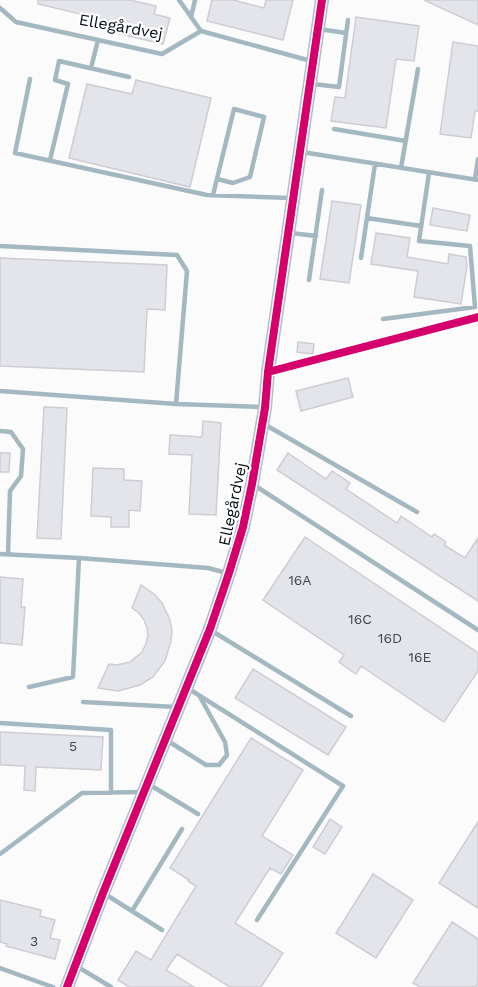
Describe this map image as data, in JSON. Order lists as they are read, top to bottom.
{
  "streets": {
    "street": ["Ellegårdvej"]
  },
  "house_numbers": [
    "16A",
    "16C",
    "16D",
    "16E",
    "5",
    "3"
  ]
}
